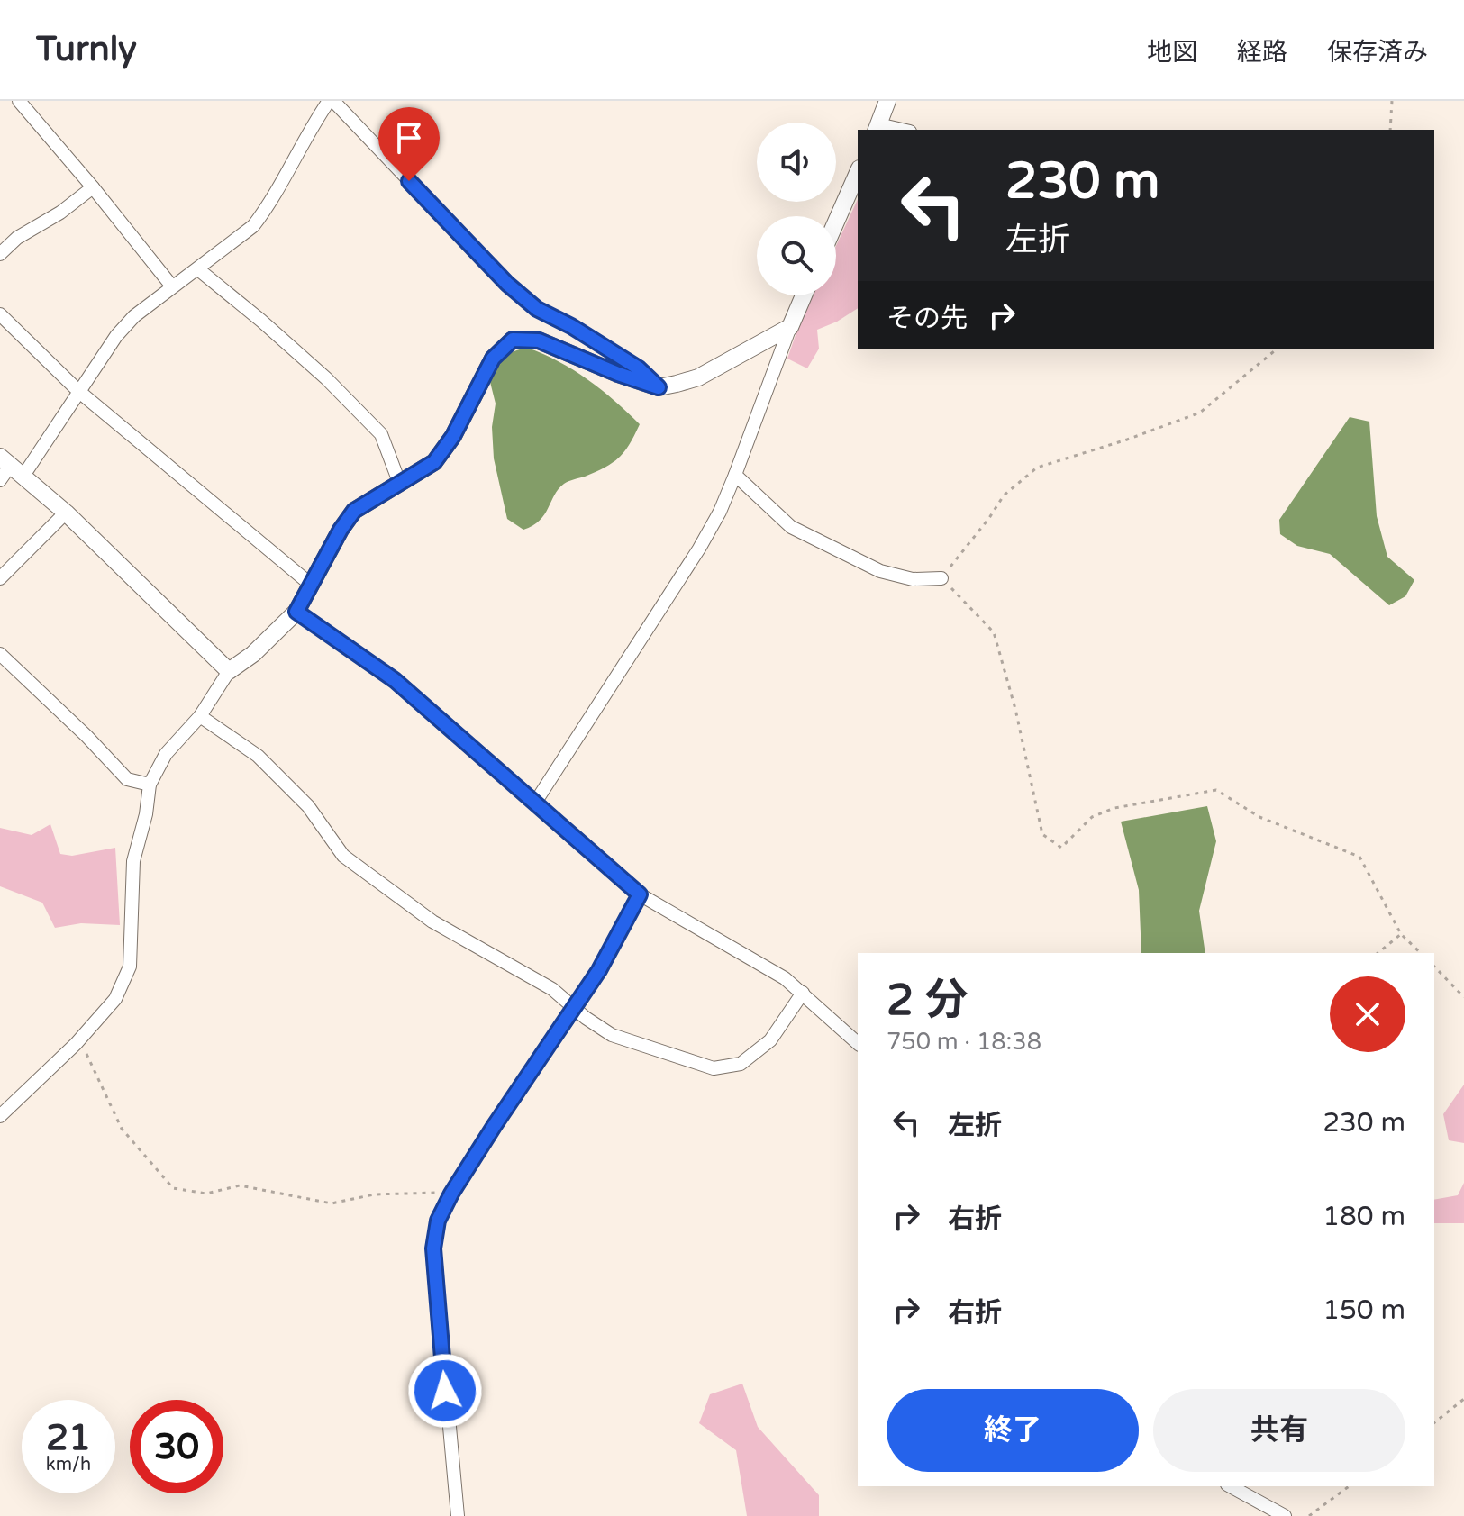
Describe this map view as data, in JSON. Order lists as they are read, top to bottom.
{
  "page": {
    "header": "Turnly",
    "nav": ["地図", "経路", "保存済み"],
    "turn": ["230 m", "左折"],
    "then": "その先",
    "heading": ["2 分", "750 m · 18:38"],
    "list": [
      {
        "name": "左折",
        "value": "230 m"
      },
      {
        "name": "右折",
        "value": "180 m"
      },
      {
        "name": "右折",
        "value": "150 m"
      }
    ],
    "buttons": ["終了", "共有"],
    "speed": "21 km/h",
    "limit": "30"
  }
}
